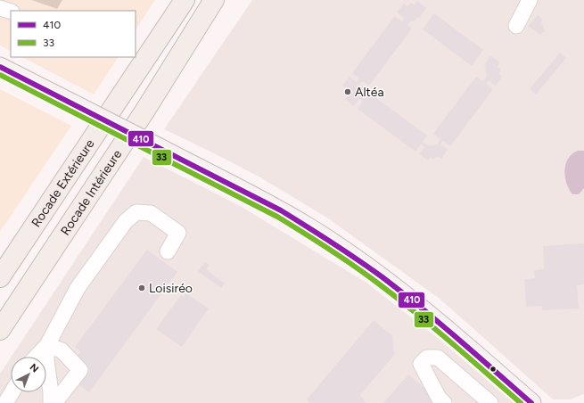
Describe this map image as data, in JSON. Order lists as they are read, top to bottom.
{
  "streets": {
    "highway": ["Rocade Extérieure", "Rocade Intérieure"]
  },
  "places": ["Altéa", "Loisiréo"],
  "lines": ["transit line 410", "transit line 33"],
  "legend": ["410", "33"],
  "north": "top right"
}
